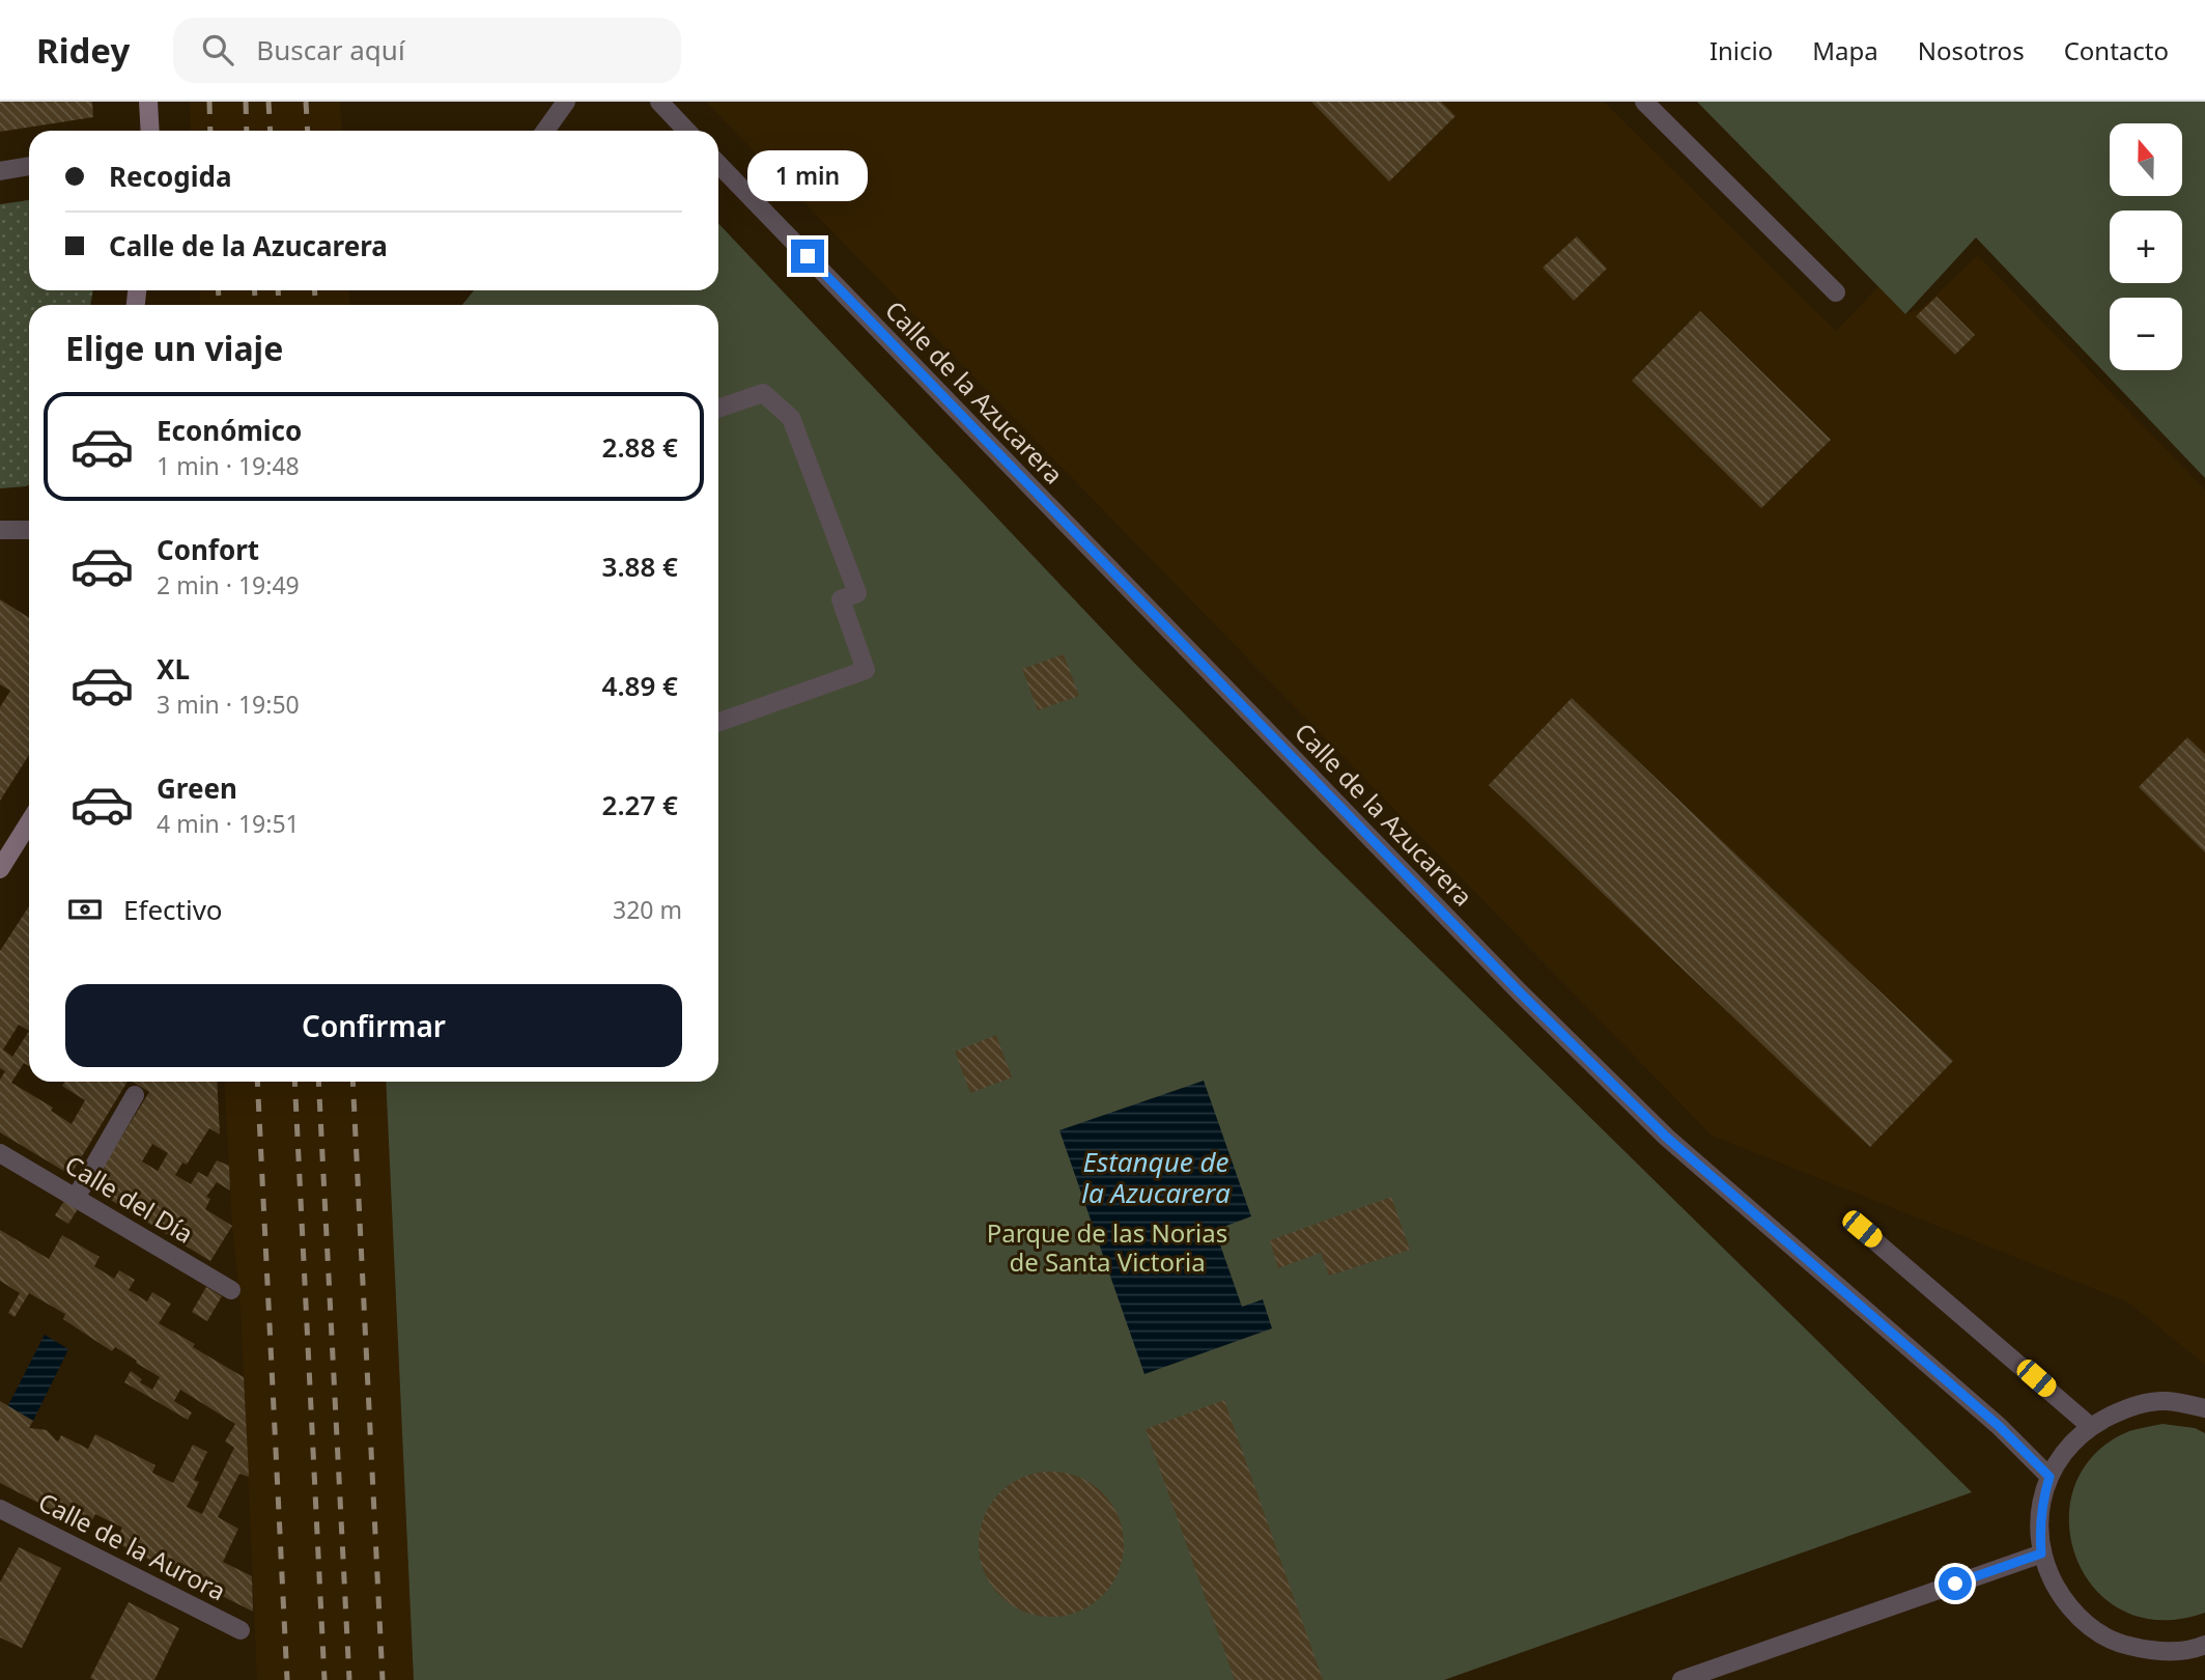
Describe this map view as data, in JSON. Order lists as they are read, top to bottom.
{
  "streets": {
    "street": ["Calle de la Azucarera", "Calle del Día", "Calle de la Aurora"]
  },
  "water": ["Estanque de la Azucarera"],
  "parks": ["Parque de las Norias de Santa Victoria"],
  "north": "top",
  "page": {
    "header": "Ridey",
    "search": "Buscar aquí",
    "nav": [
      "Inicio",
      "Mapa",
      "Nosotros",
      "Contacto"
    ],
    "map_buttons": ["+", "−"],
    "banner": ["Recogida", "Calle de la Azucarera"],
    "bubble": "1 min",
    "heading": "Elige un viaje",
    "list": [
      {
        "name": "Económico",
        "note": "1 min · 19:48",
        "value": "2.88 €"
      },
      {
        "name": "Confort",
        "note": "2 min · 19:49",
        "value": "3.88 €"
      },
      {
        "name": "XL",
        "note": "3 min · 19:50",
        "value": "4.89 €"
      },
      {
        "name": "Green",
        "note": "4 min · 19:51",
        "value": "2.27 €"
      }
    ],
    "pay": ["Efectivo", "320 m"],
    "buttons": "Confirmar"
  }
}
